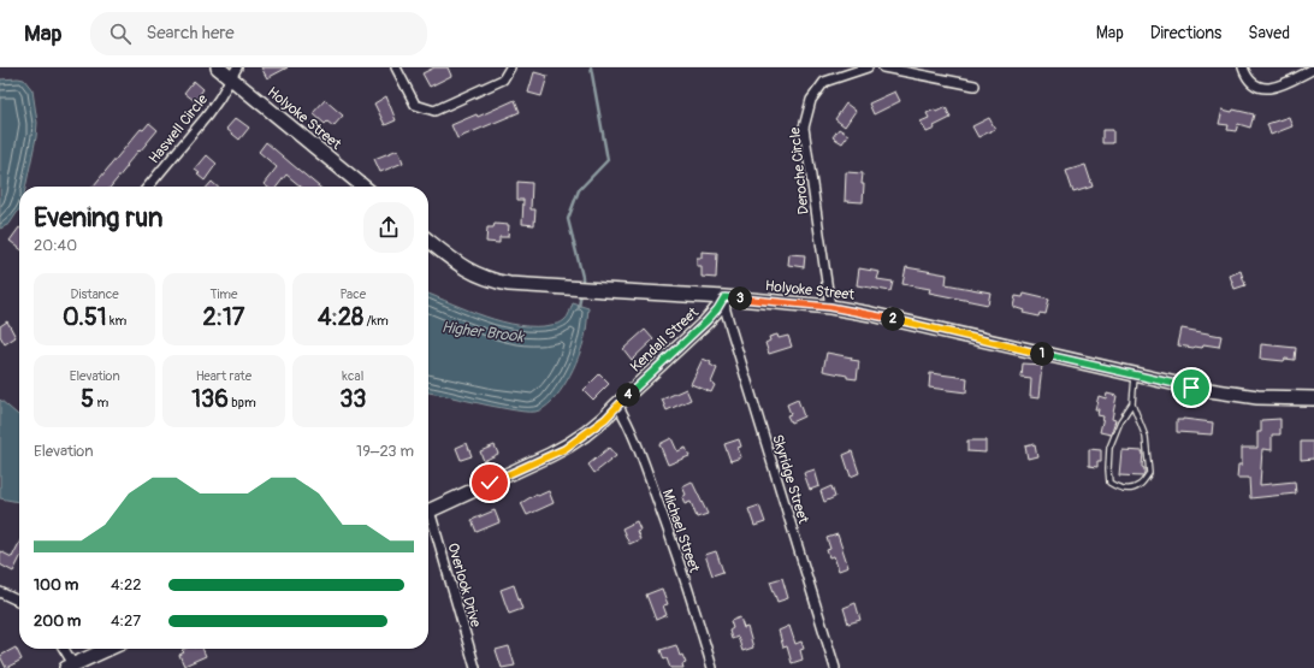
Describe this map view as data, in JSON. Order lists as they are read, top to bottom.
{
  "streets": {
    "main road": ["Holyoke Street", "Kendall Street"],
    "street": [
      "Haswell Circle",
      "Deroche Circle",
      "Skyridge Street",
      "Michael Street",
      "Overlook Drive"
    ]
  },
  "crossings": [
    ["Holyoke Street", "Haswell Circle"],
    ["Holyoke Street", "Deroche Circle"],
    ["Holyoke Street", "Kendall Street"],
    ["Holyoke Street", "Skyridge Street"],
    ["Kendall Street", "Skyridge Street"],
    ["Kendall Street", "Michael Street"]
  ],
  "water": ["Higher Brook"],
  "page": {
    "header": "Map",
    "search": "Search here",
    "nav": ["Map", "Directions", "Saved"],
    "heading": ["Evening run", "20:40"],
    "stats": [
      ["Distance", "0.51 km"],
      ["Time", "2:17"],
      ["Pace", "4:28 /km"],
      ["Elevation", "5 m"],
      ["Heart rate", "136 bpm"],
      ["kcal", "33"]
    ],
    "pins": [
      "3",
      "2",
      "1",
      "4"
    ],
    "chart": ["Elevation", "19–23 m"],
    "list": [
      {
        "name": "100 m",
        "note": "4:22"
      },
      {
        "name": "200 m",
        "note": "4:27"
      }
    ]
  }
}
